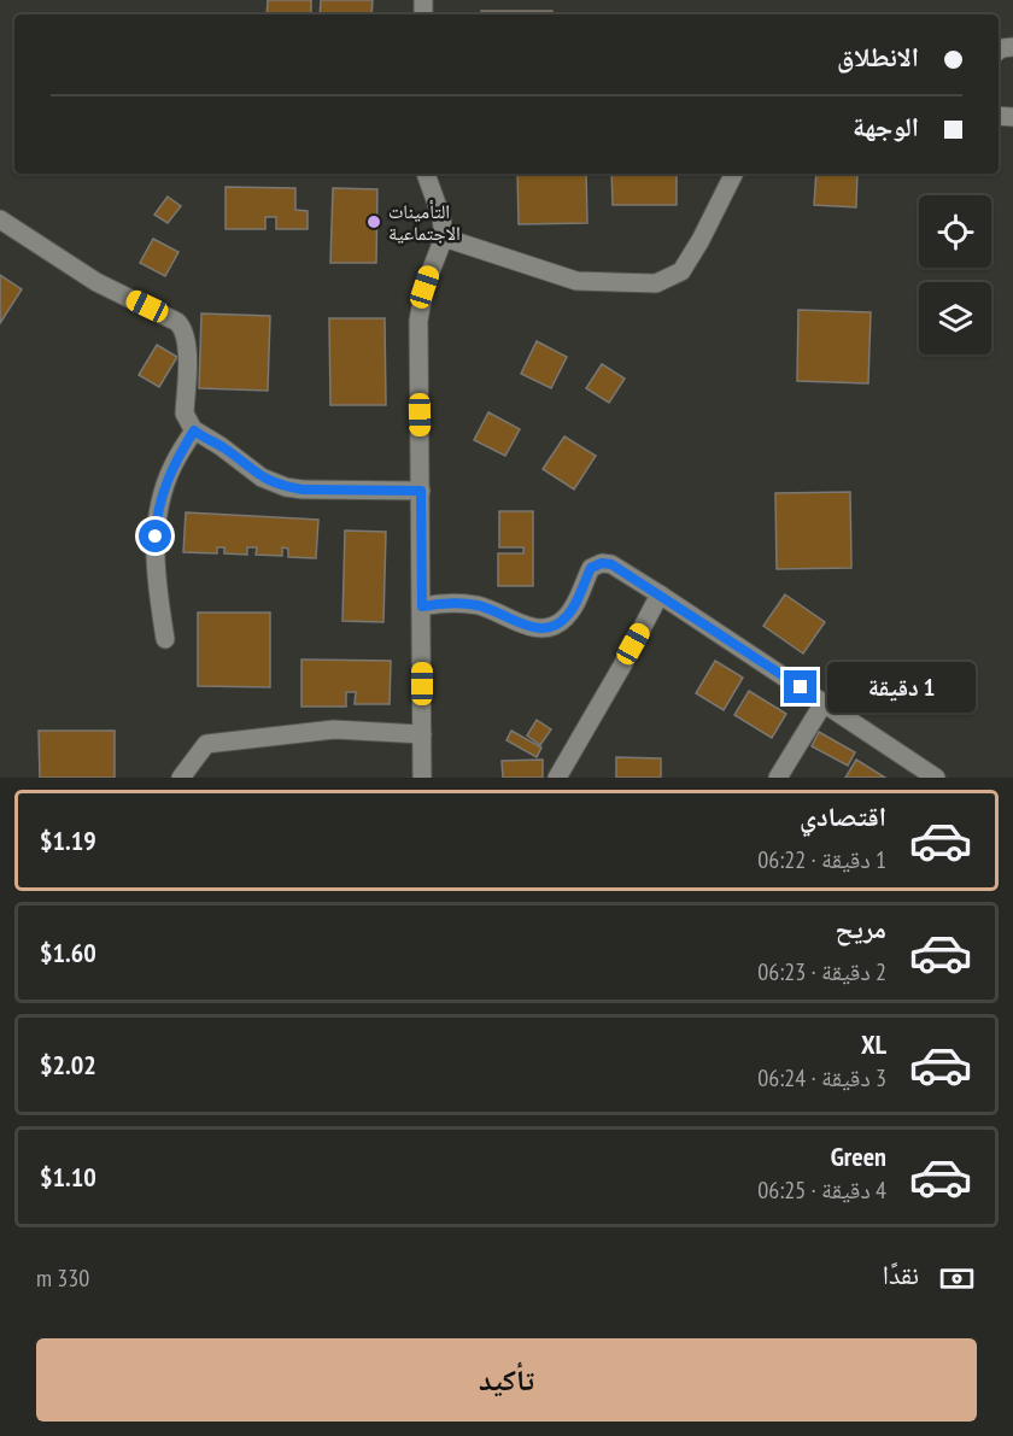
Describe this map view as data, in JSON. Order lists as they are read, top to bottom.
{
  "places": ["التأمينات الاجتماعية"],
  "page": {
    "banner": ["الانطلاق", "الوجهة"],
    "bubble": "1 دقيقة",
    "list": [
      {
        "name": "اقتصادي",
        "note": "1 دقيقة · 06:22",
        "value": "$1.19"
      },
      {
        "name": "مريح",
        "note": "2 دقيقة · 06:23",
        "value": "$1.60"
      },
      {
        "name": "XL",
        "note": "3 دقيقة · 06:24",
        "value": "$2.02"
      },
      {
        "name": "Green",
        "note": "4 دقيقة · 06:25",
        "value": "$1.10"
      }
    ],
    "pay": ["نقدًا", "330 m"],
    "buttons": "تأكيد"
  }
}
